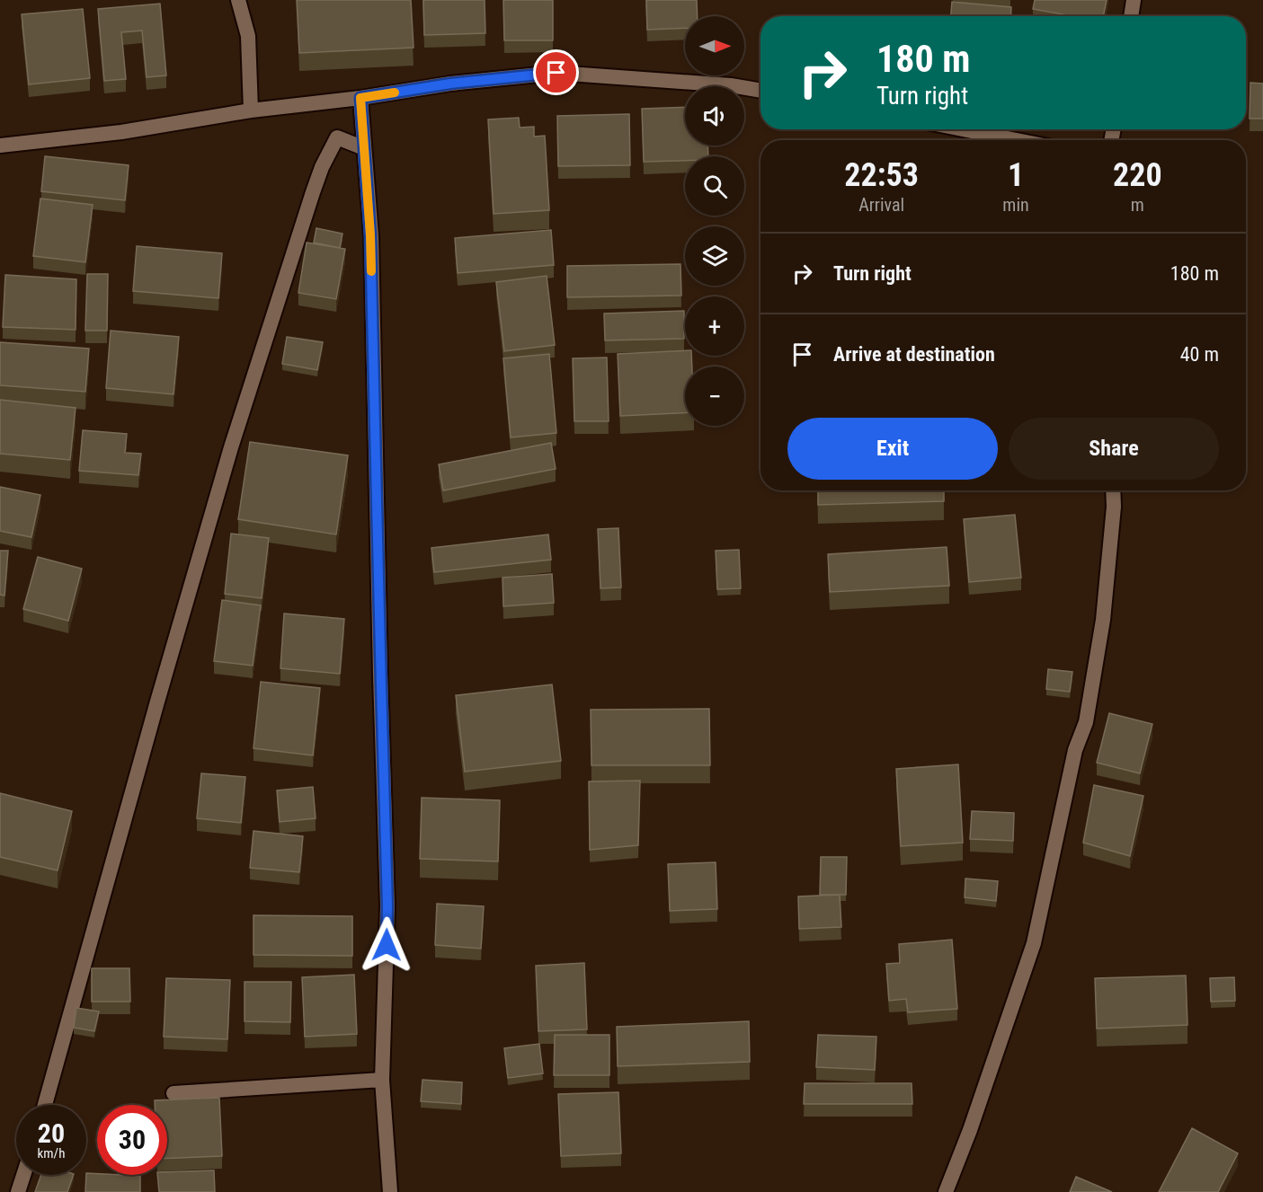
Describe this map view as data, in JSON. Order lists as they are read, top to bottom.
{
  "north": "right",
  "page": {
    "map_buttons": ["+", "−"],
    "turn": ["180 m", "Turn right"],
    "eta": [
      "22:53",
      "Arrival",
      "1",
      "min",
      "220",
      "m"
    ],
    "list": [
      {
        "name": "Turn right",
        "value": "180 m"
      },
      {
        "name": "Arrive at destination",
        "value": "40 m"
      }
    ],
    "buttons": ["Exit", "Share"],
    "speed": "20 km/h",
    "limit": "30"
  }
}
